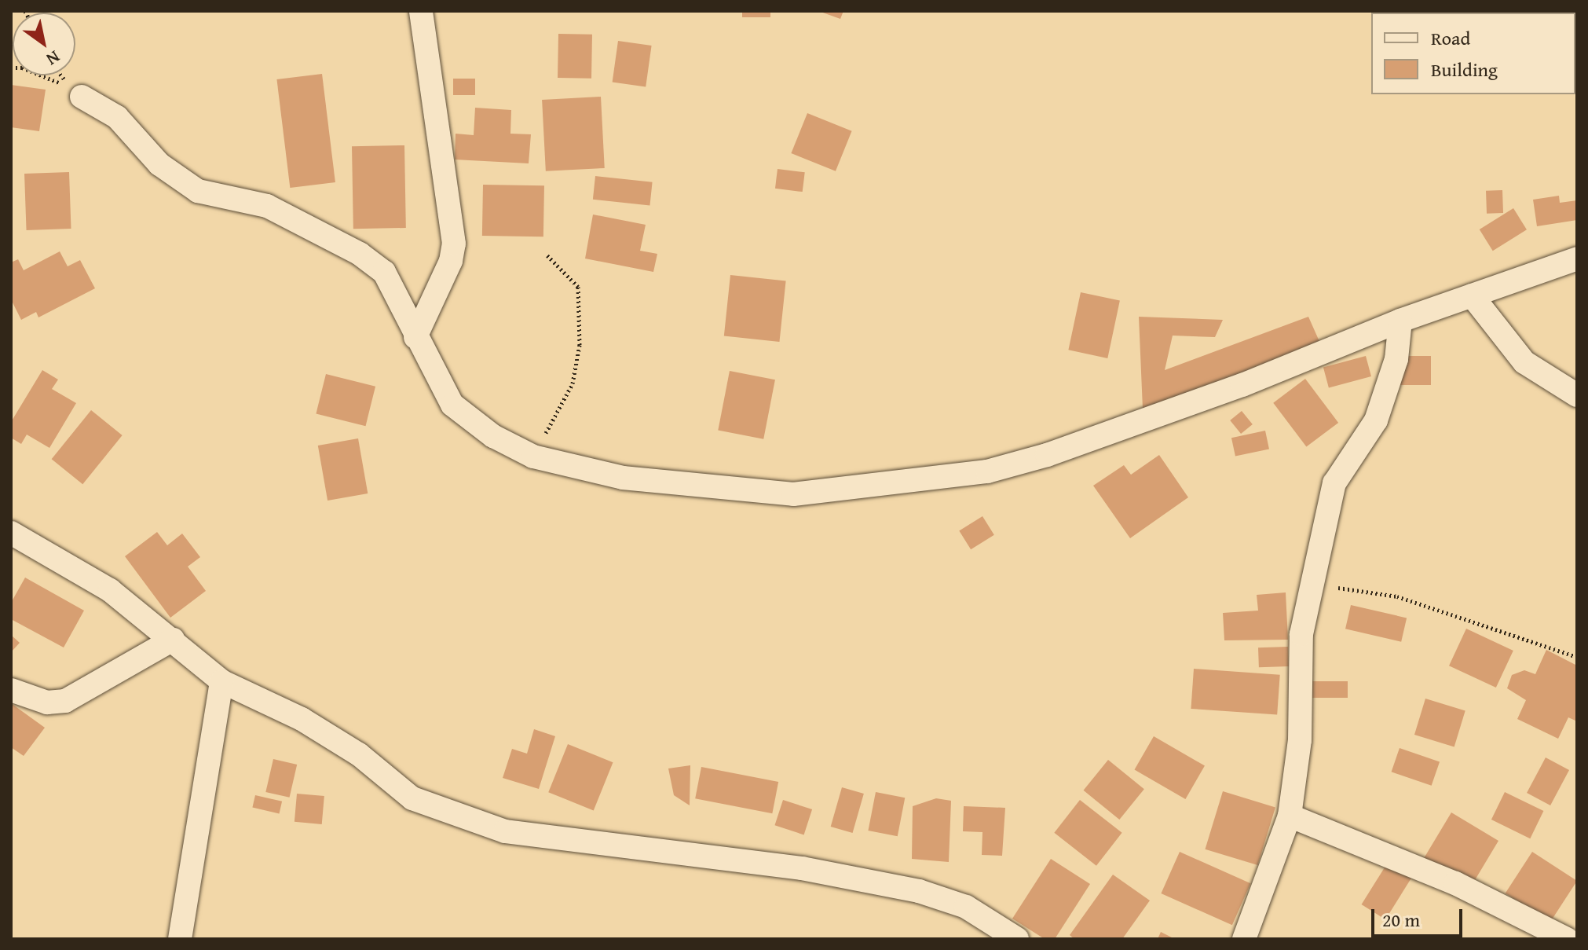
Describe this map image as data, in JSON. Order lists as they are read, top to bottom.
{
  "legend": ["Road", "Building"],
  "scale_bar": "20 m",
  "north": "bottom right"
}
